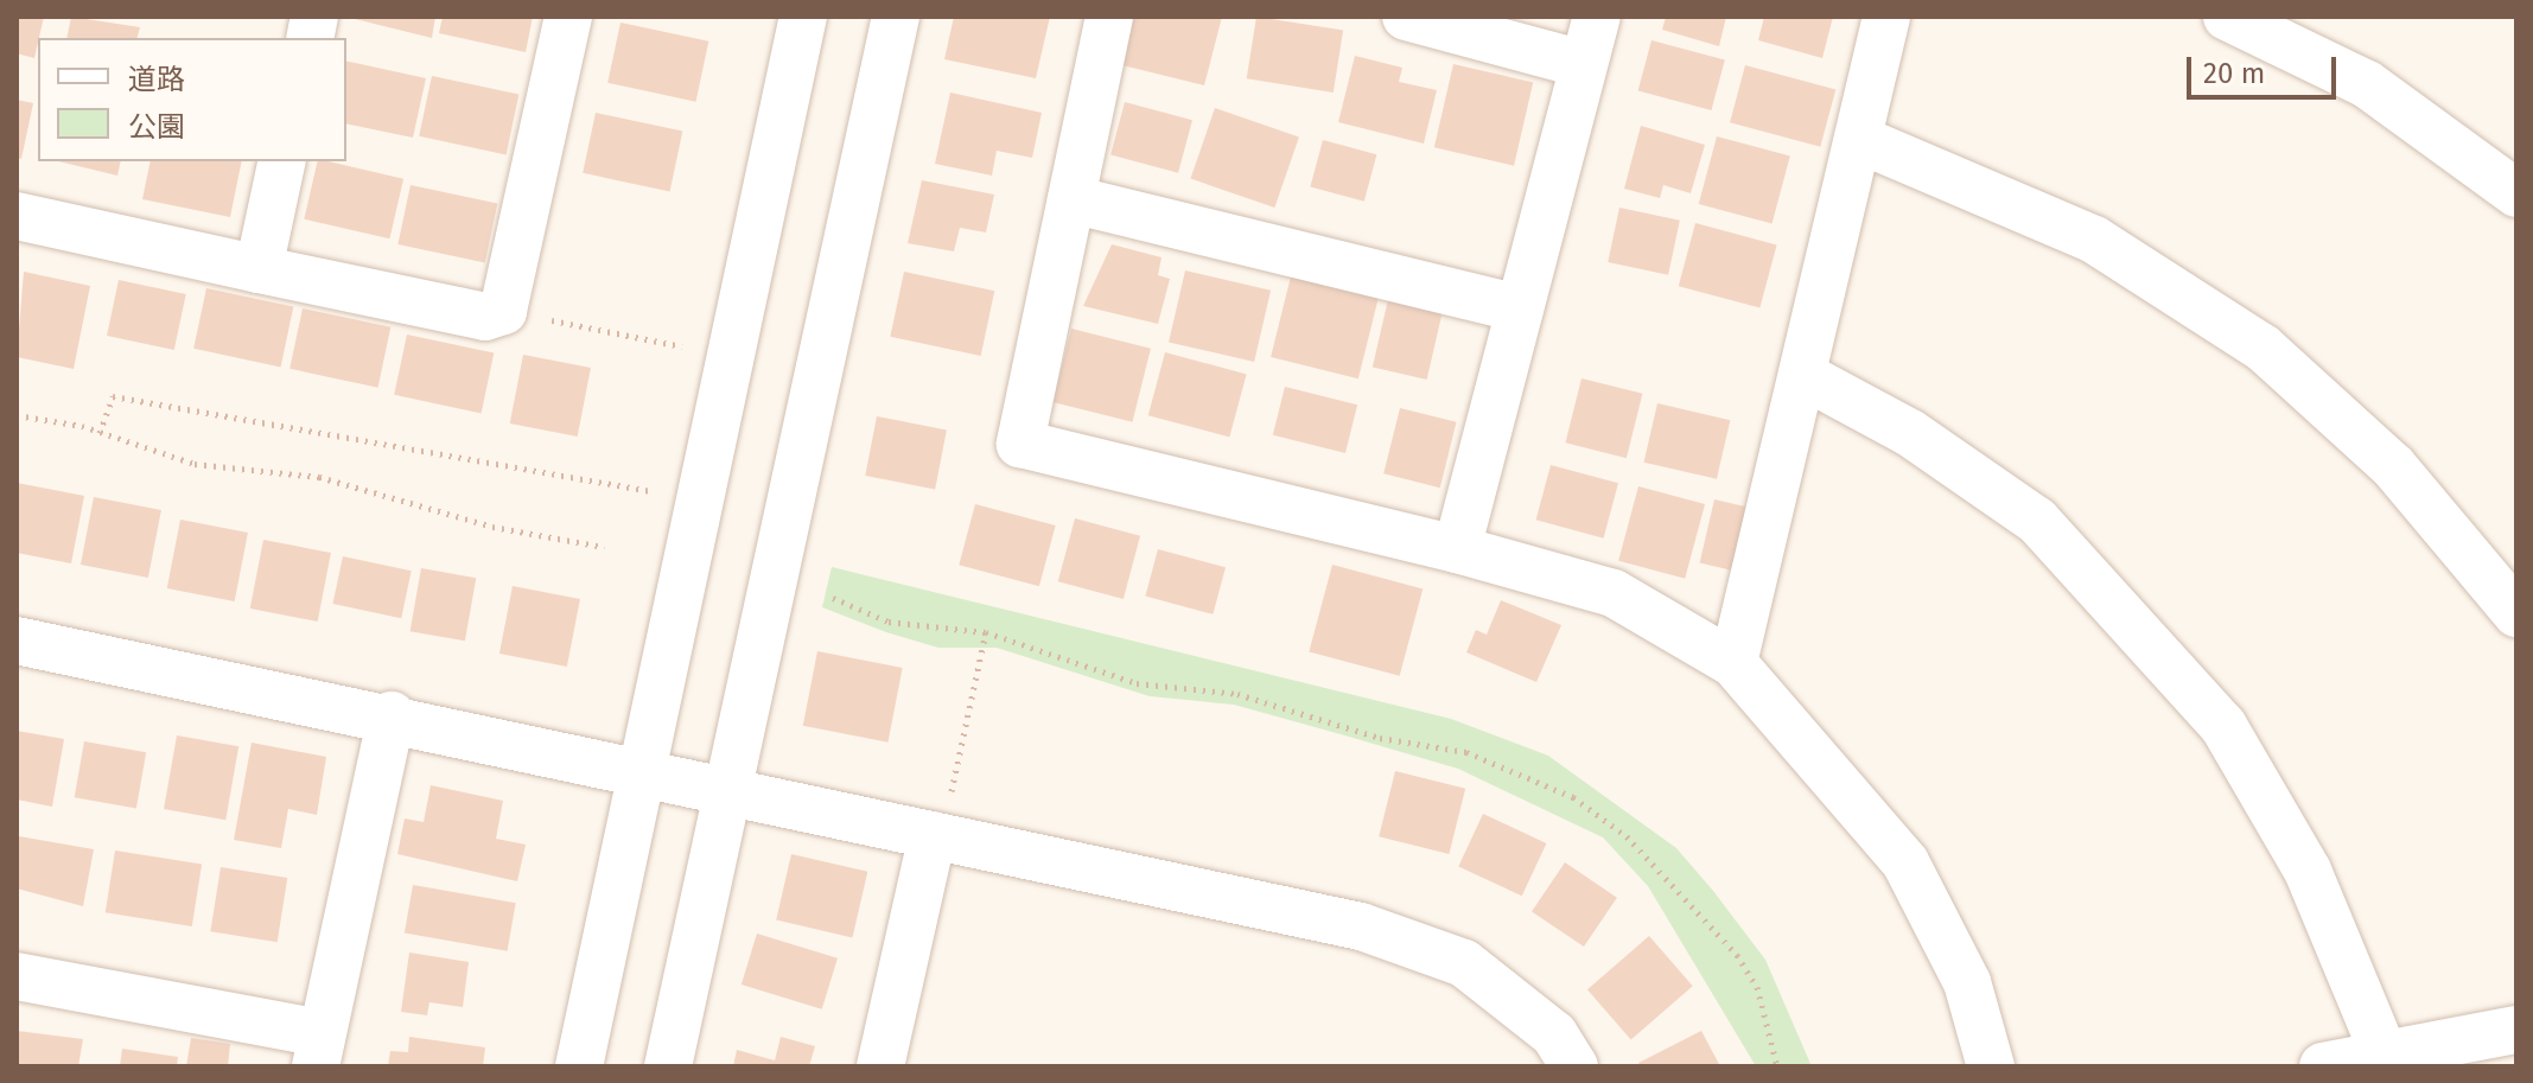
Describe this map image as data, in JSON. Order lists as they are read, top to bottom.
{
  "legend": ["道路", "公園"],
  "scale_bar": "20 m"
}
